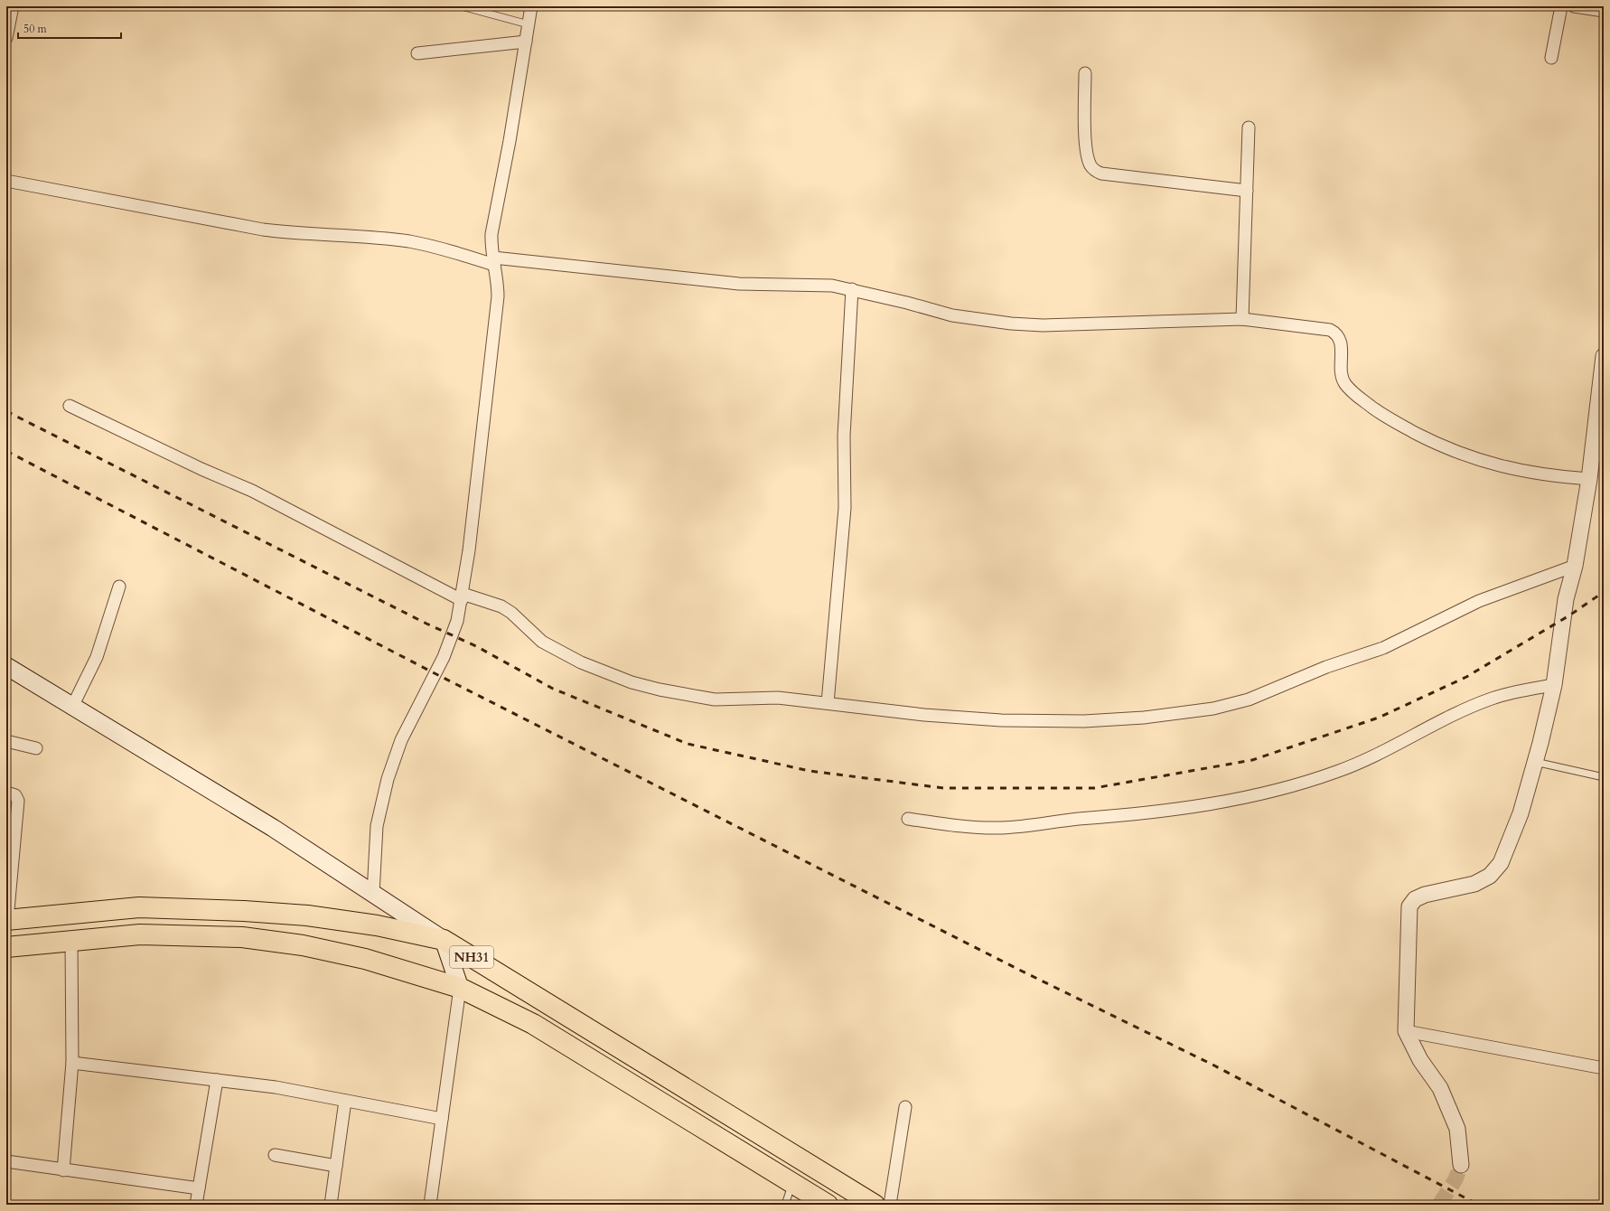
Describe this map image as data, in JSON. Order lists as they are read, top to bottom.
{
  "streets": {
    "highway": ["NH31"]
  },
  "scale_bar": "50 m"
}
